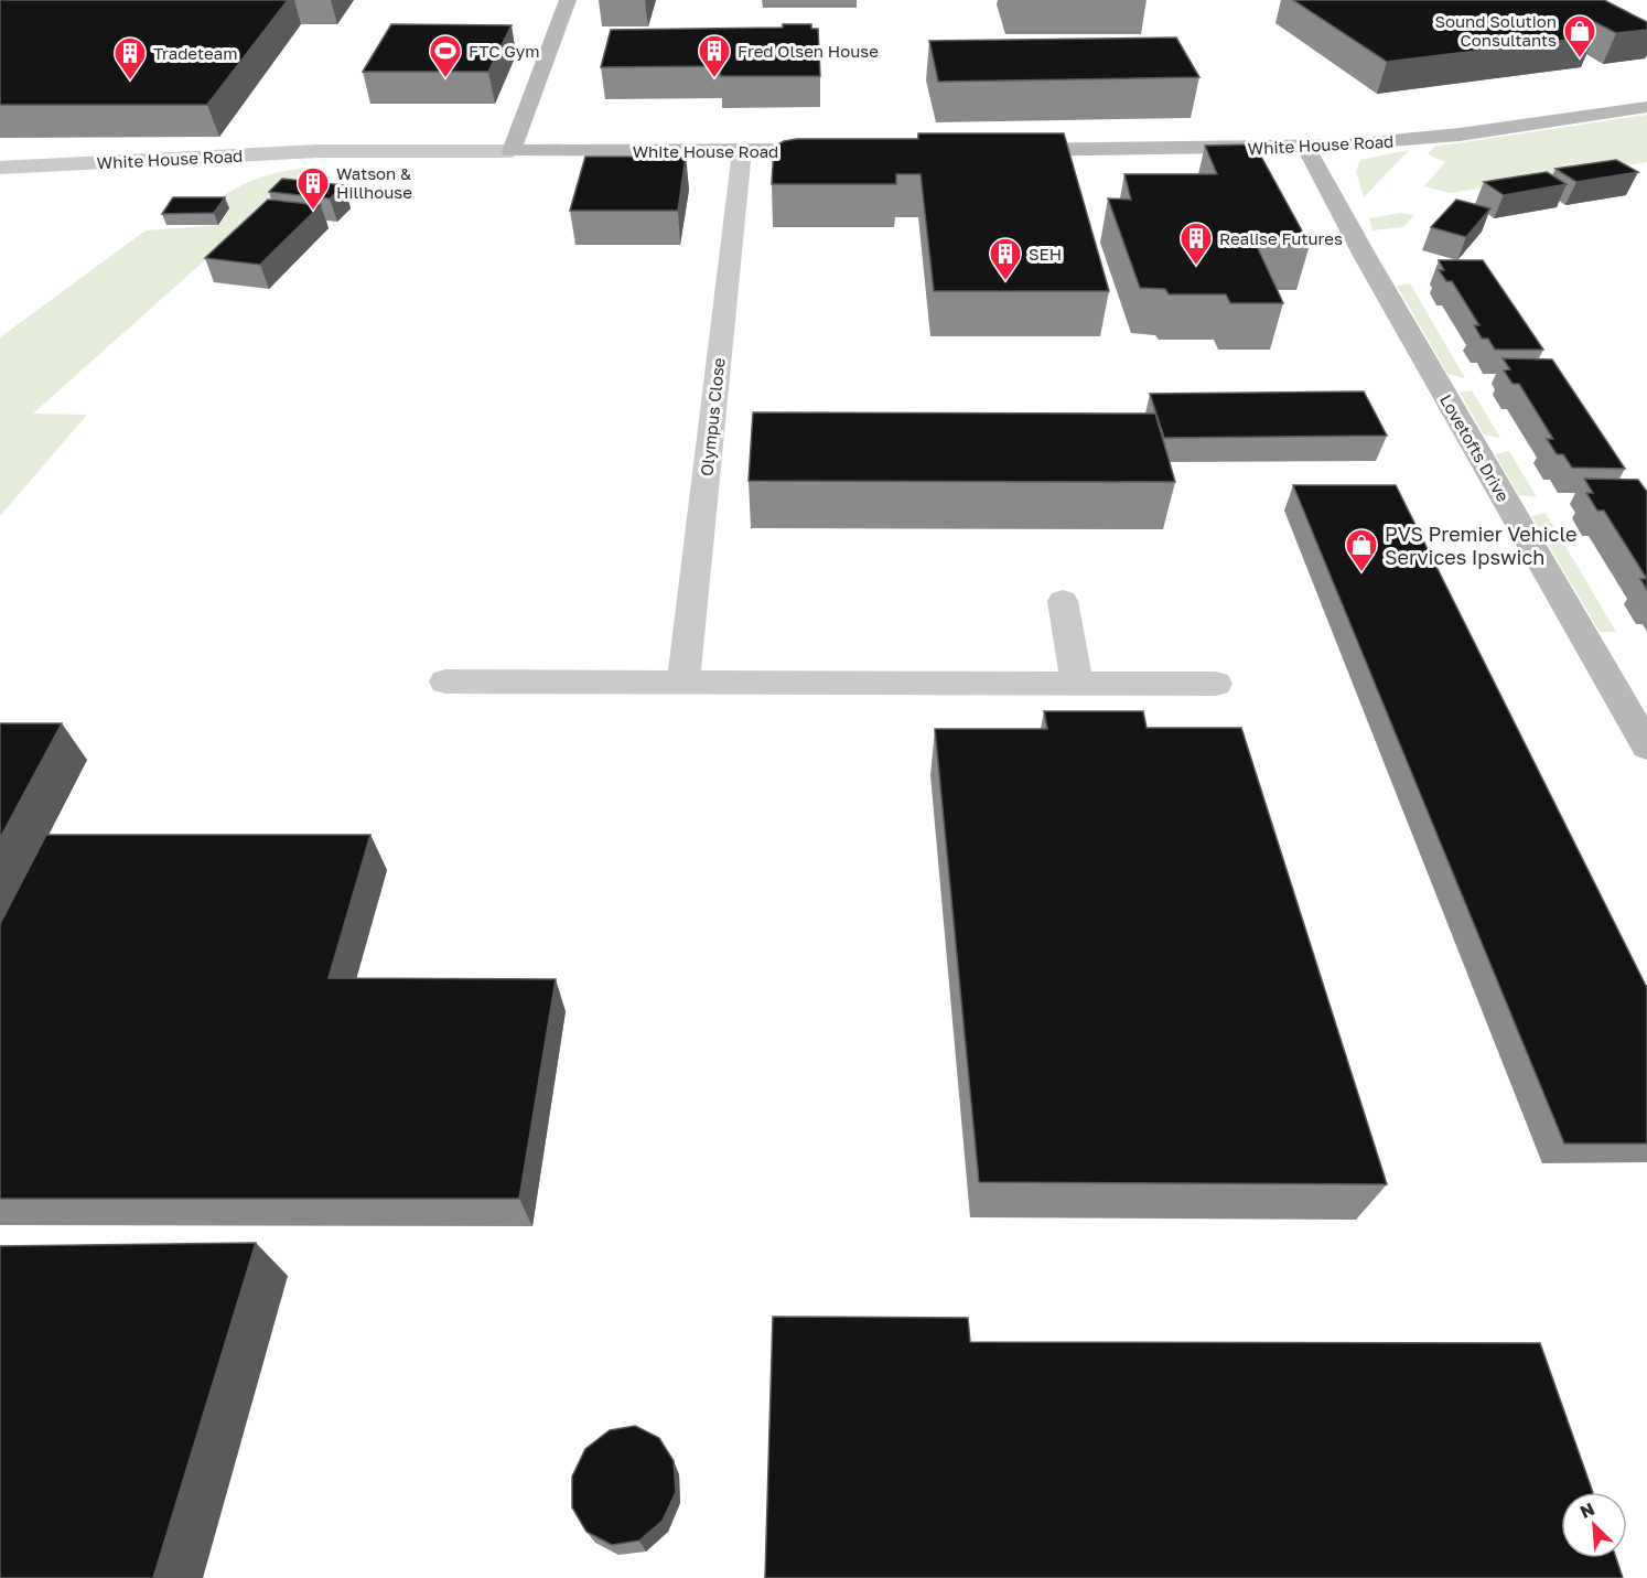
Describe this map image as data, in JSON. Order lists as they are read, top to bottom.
{
  "streets": {
    "street": ["White House Road", "Olympus Close", "Lovetofts Drive"]
  },
  "crossings": [
    ["White House Road", "Olympus Close"],
    ["White House Road", "Lovetofts Drive"]
  ],
  "places": {
    "shop": ["Sound Solution Consultants", "PVS Premier Vehicle Services Ipswich"],
    "sports": ["FTC Gym"],
    "building": [
      "Fred Olsen House",
      "Tradeteam",
      "Watson & Hillhouse",
      "Realise Futures",
      "SEH"
    ]
  },
  "north": "top left"
}
